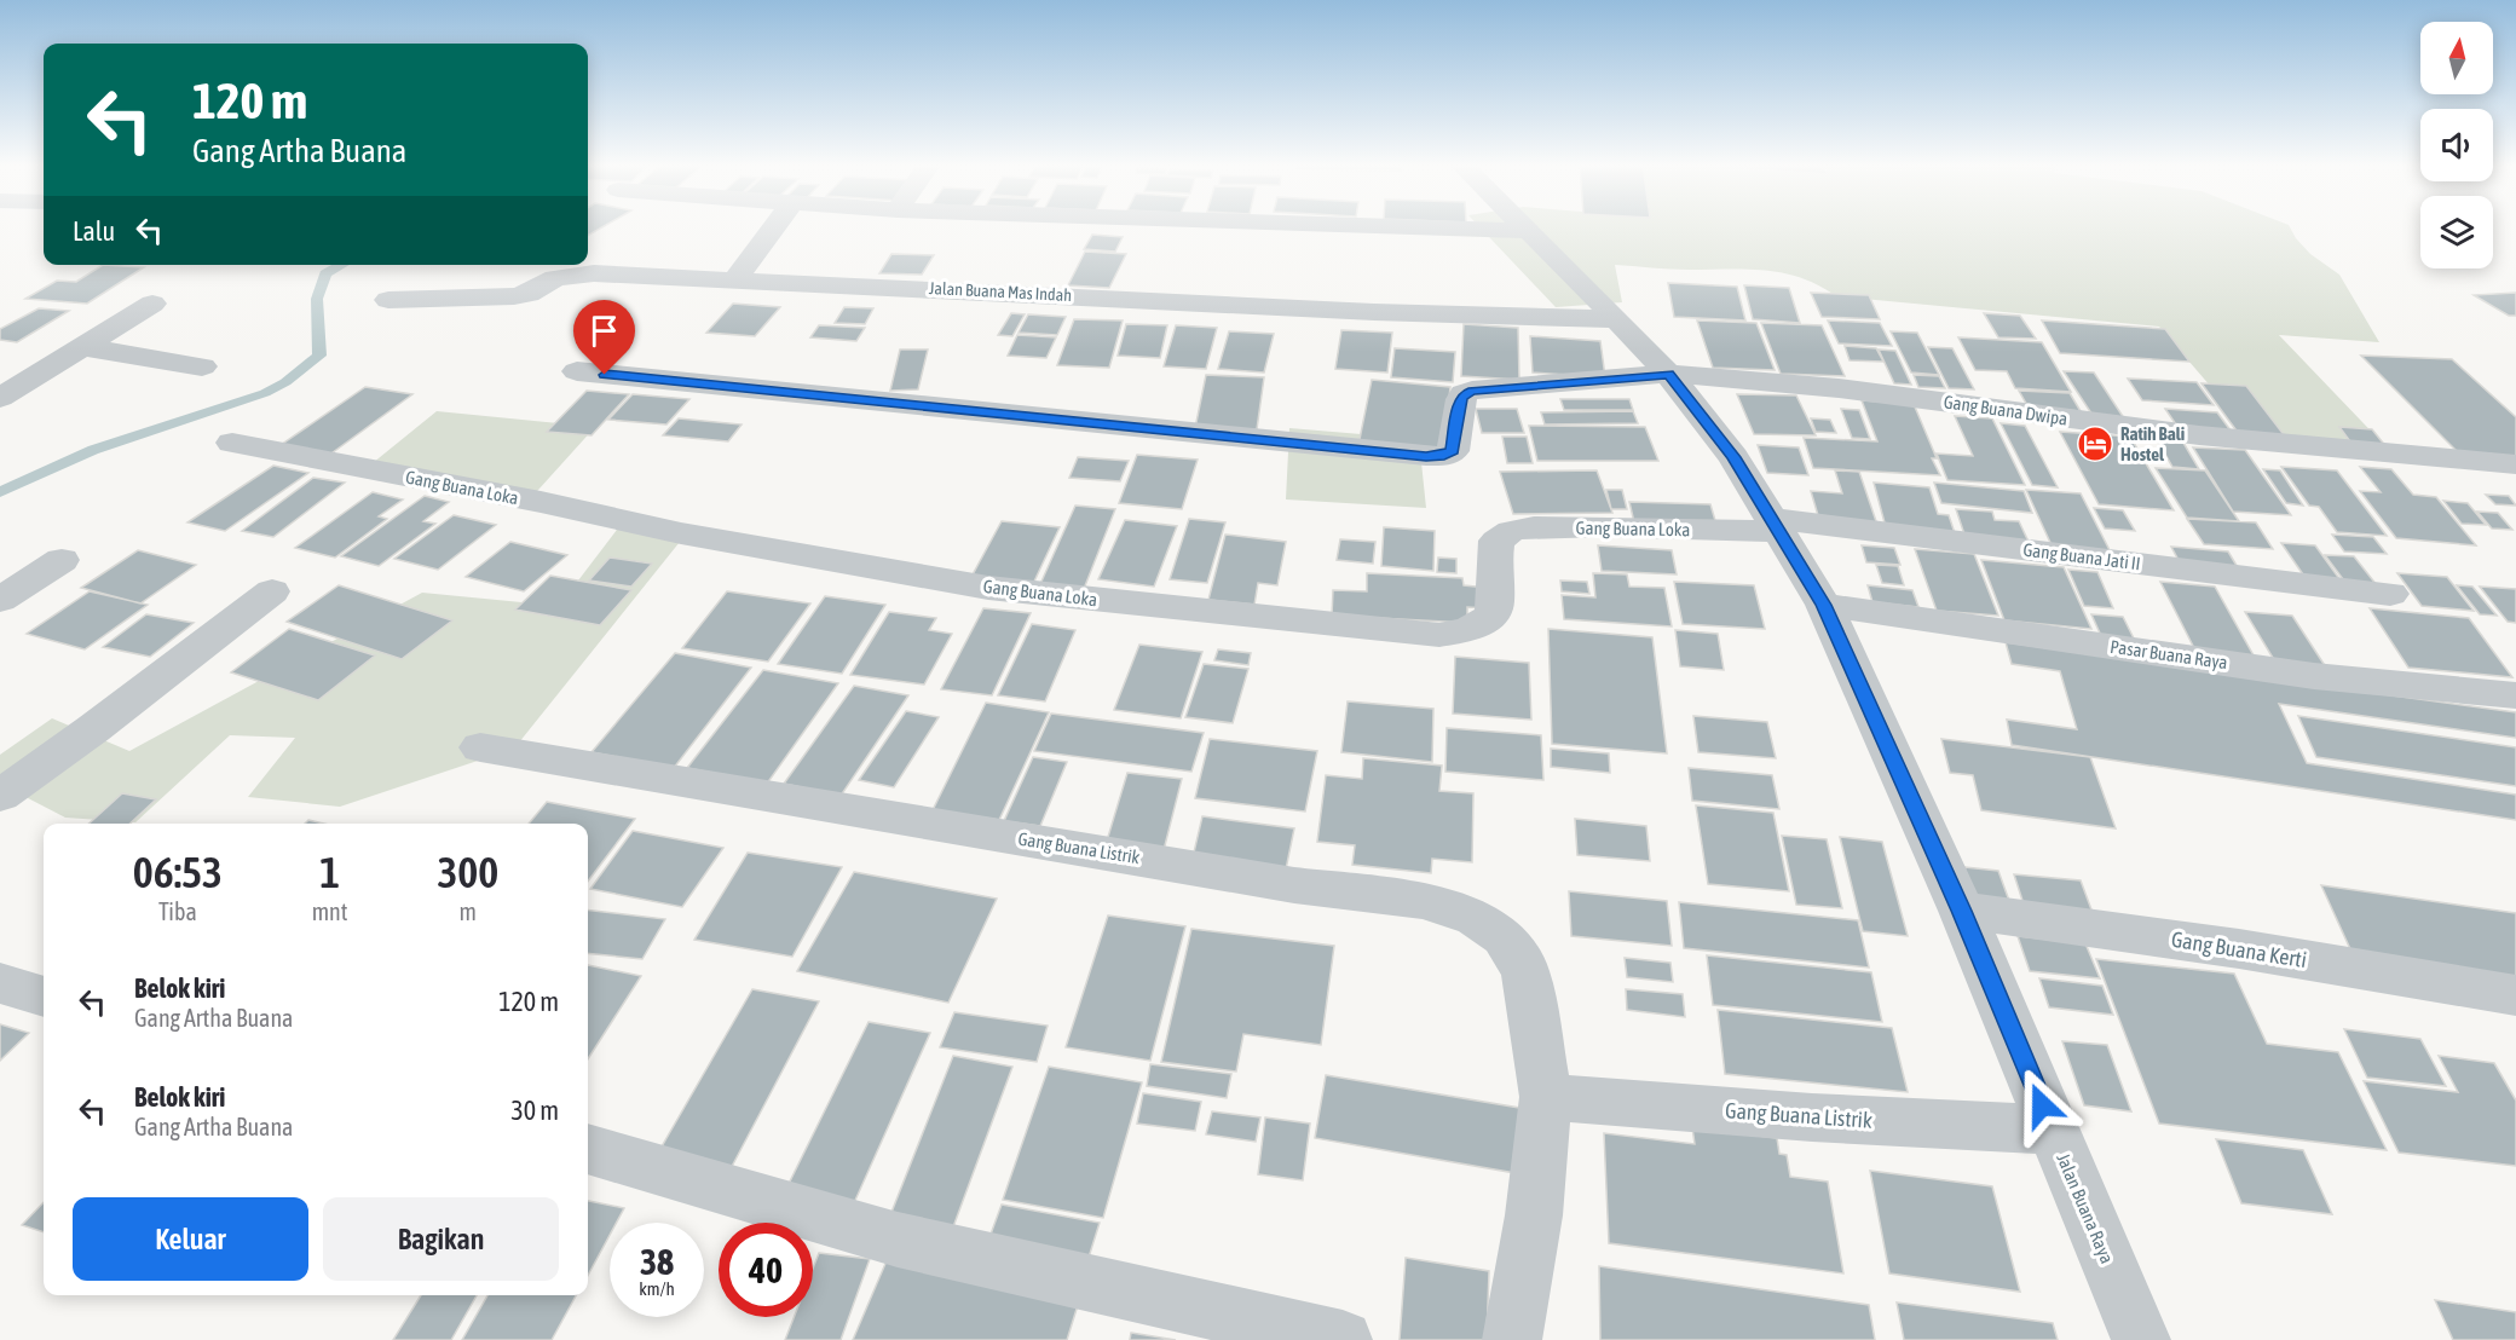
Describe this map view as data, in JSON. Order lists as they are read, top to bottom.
{
  "streets": {
    "street": [
      "Jalan Buana Mas Indah",
      "Gang Buana Dwipa",
      "Gang Buana Loka",
      "Gang Buana Jati II",
      "Pasar Buana Raya",
      "Gang Buana Listrik",
      "Gang Buana Kerti",
      "Jalan Buana Raya"
    ]
  },
  "crossings": [
    ["Jalan Buana Mas Indah", "Jalan Buana Raya"],
    ["Gang Buana Dwipa", "Jalan Buana Raya"],
    ["Gang Buana Loka", "Gang Buana Jati II"],
    ["Gang Buana Loka", "Jalan Buana Raya"],
    ["Gang Buana Jati II", "Jalan Buana Raya"],
    ["Pasar Buana Raya", "Jalan Buana Raya"],
    ["Gang Buana Listrik", "Jalan Buana Raya"],
    ["Gang Buana Kerti", "Jalan Buana Raya"]
  ],
  "places": {
    "hotel": ["Ratih Bali Hostel"]
  },
  "north": "top",
  "page": {
    "turn": ["120 m", "Gang Artha Buana"],
    "then": "Lalu",
    "eta": [
      "06:53",
      "Tiba",
      "1",
      "mnt",
      "300",
      "m"
    ],
    "list": [
      {
        "name": "Belok kiri",
        "note": "Gang Artha Buana",
        "value": "120 m"
      },
      {
        "name": "Belok kiri",
        "note": "Gang Artha Buana",
        "value": "30 m"
      }
    ],
    "buttons": ["Keluar", "Bagikan"],
    "speed": "38 km/h",
    "limit": "40"
  }
}
